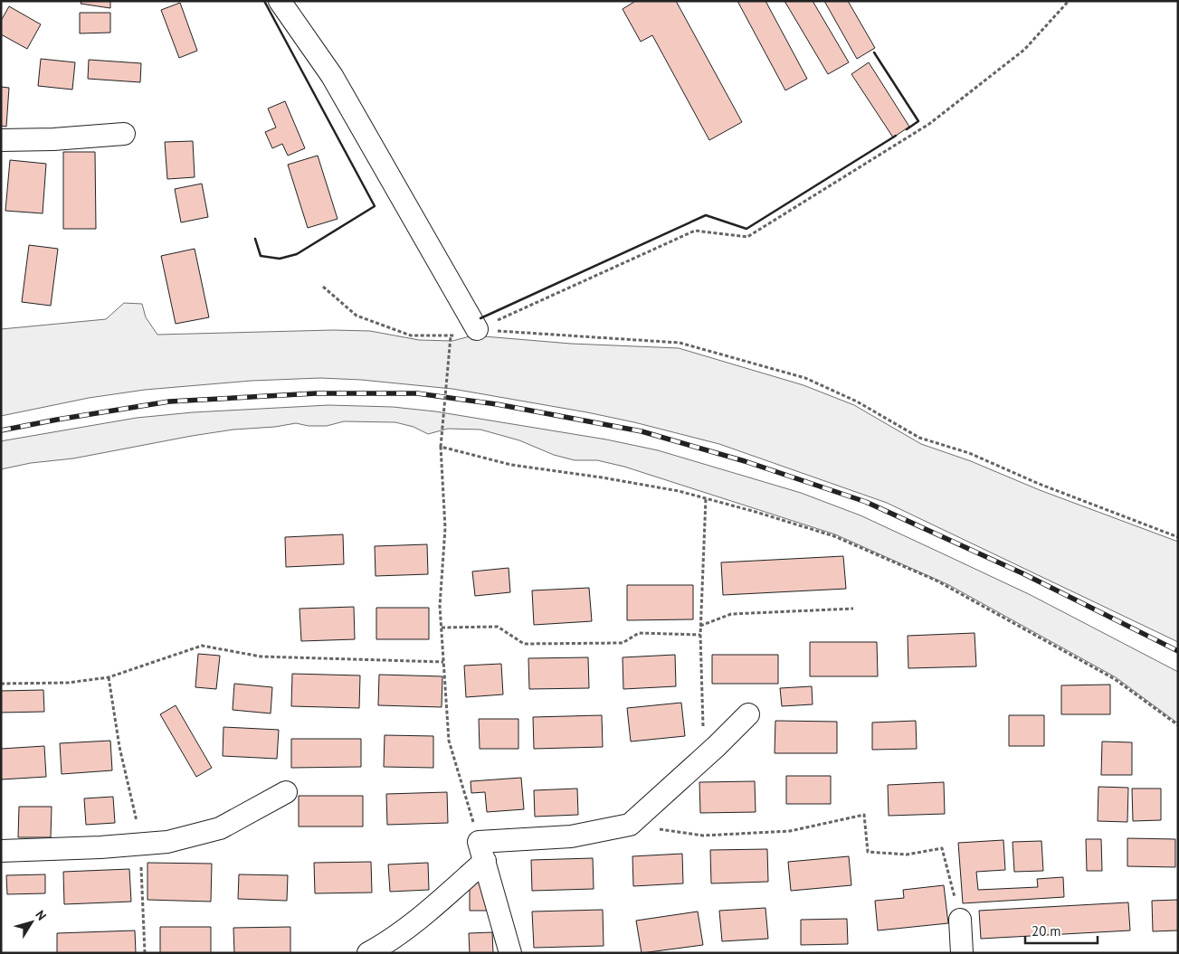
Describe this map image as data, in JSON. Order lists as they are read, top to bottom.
{
  "scale_bar": "20 m",
  "north": "top right"
}
